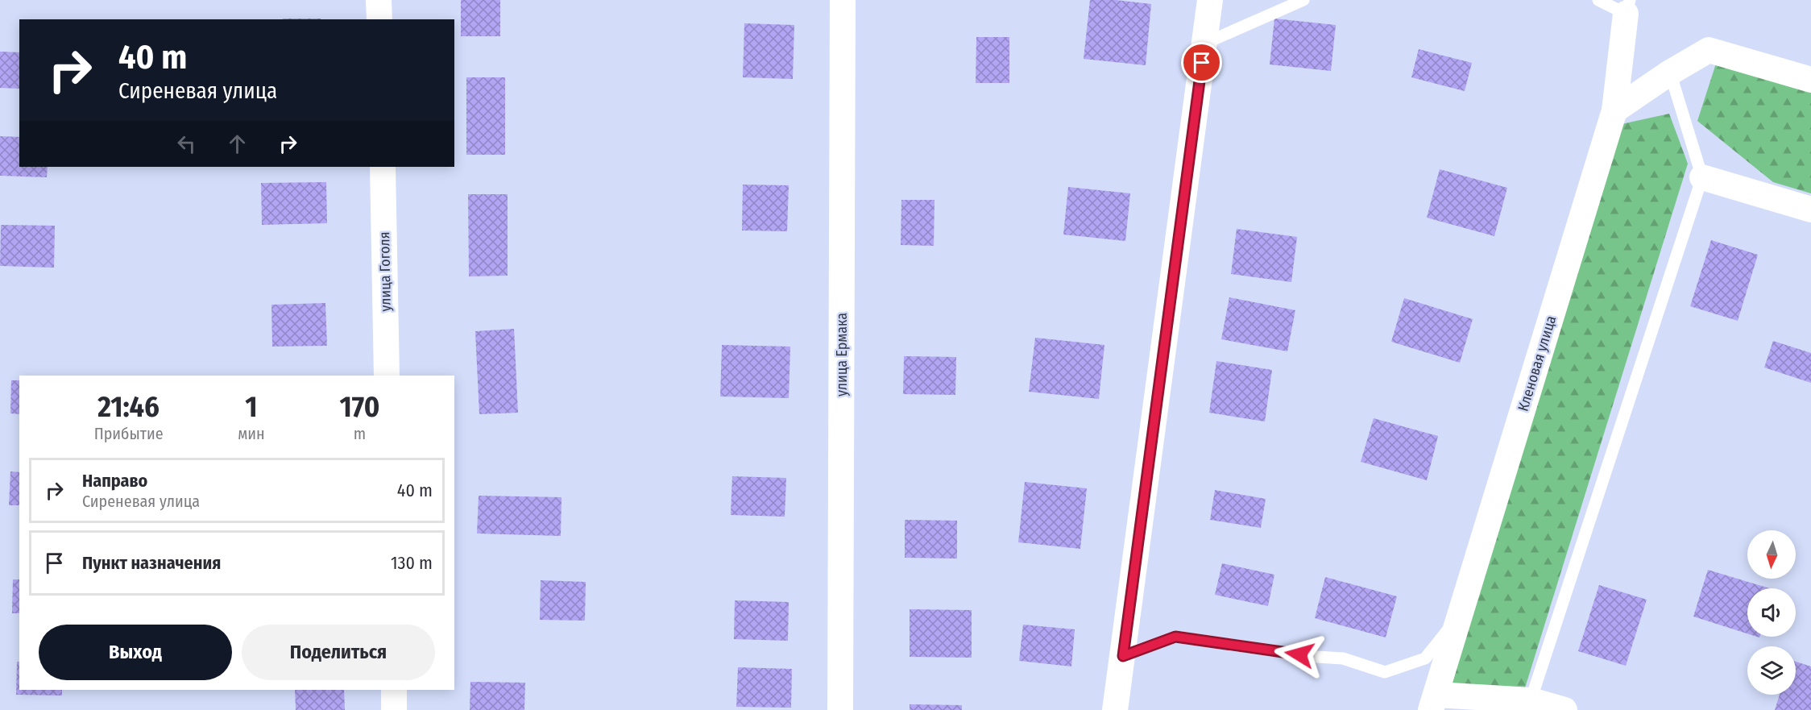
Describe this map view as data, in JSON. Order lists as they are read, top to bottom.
{
  "streets": {
    "street": ["улица Гоголя", "улица Ермака", "Кленовая улица"]
  },
  "north": "bottom",
  "page": {
    "turn": ["40 m", "Сиреневая улица"],
    "eta": [
      "21:46",
      "Прибытие",
      "1",
      "мин",
      "170",
      "m"
    ],
    "list": [
      {
        "name": "Направо",
        "note": "Сиреневая улица",
        "value": "40 m"
      },
      {
        "name": "Пункт назначения",
        "value": "130 m"
      }
    ],
    "buttons": ["Выход", "Поделиться"]
  }
}
